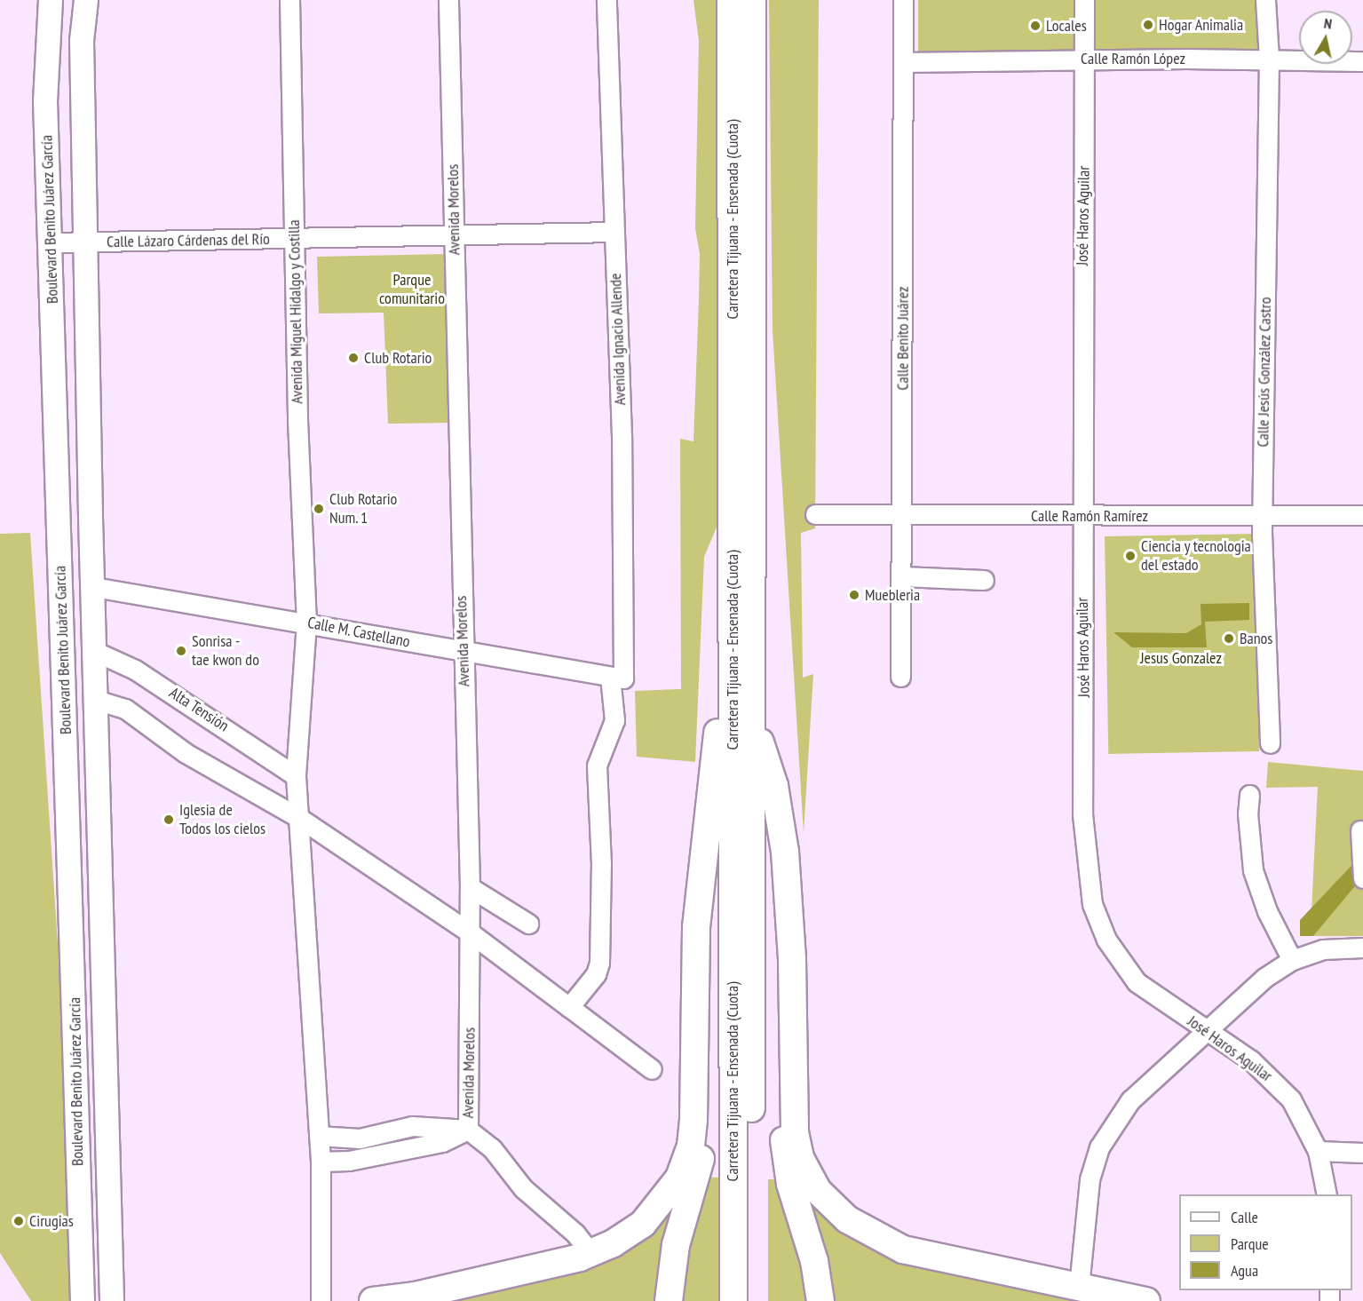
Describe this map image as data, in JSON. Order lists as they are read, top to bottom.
{
  "streets": {
    "highway": ["Carretera Tijuana - Ensenada (Cuota)"],
    "main road": ["Boulevard Benito Juárez García"],
    "street": [
      "Calle Ramón López",
      "Avenida Morelos",
      "José Haros Aguilar",
      "Calle Lázaro Cárdenas del Río",
      "Avenida Miguel Hidalgo y Costilla",
      "Calle Benito Juárez",
      "Avenida Ignacio Allende",
      "Calle Jesús González Castro",
      "Calle Ramón Ramírez",
      "Calle M. Castellano",
      "Alta Tensión"
    ]
  },
  "crossings": [
    ["Calle Ramón López", "José Haros Aguilar"],
    ["Calle Ramón López", "Calle Benito Juárez"],
    ["Calle Ramón López", "Calle Jesús González Castro"],
    ["Avenida Morelos", "Calle Lázaro Cárdenas del Río"],
    ["Avenida Morelos", "Avenida Miguel Hidalgo y Costilla"],
    ["Avenida Morelos", "Calle M. Castellano"],
    ["José Haros Aguilar", "Calle Ramón Ramírez"],
    ["Boulevard Benito Juárez García", "Calle Lázaro Cárdenas del Río"],
    ["Boulevard Benito Juárez García", "Calle M. Castellano"],
    ["Boulevard Benito Juárez García", "Alta Tensión"],
    ["Calle Lázaro Cárdenas del Río", "Avenida Miguel Hidalgo y Costilla"],
    ["Calle Lázaro Cárdenas del Río", "Avenida Ignacio Allende"],
    ["Avenida Miguel Hidalgo y Costilla", "Calle M. Castellano"],
    ["Avenida Miguel Hidalgo y Costilla", "Alta Tensión"],
    ["Calle Benito Juárez", "Calle Ramón Ramírez"],
    ["Avenida Ignacio Allende", "Calle M. Castellano"],
    ["Calle Jesús González Castro", "Calle Ramón Ramírez"]
  ],
  "parks": ["Parque comunitario", "Jesus Gonzalez"],
  "places": [
    "Hogar Animalia",
    "Locales",
    "Club Rotario",
    "Club Rotario Num. 1",
    "Ciencia y tecnologia del estado",
    "Muebleria",
    "Banos",
    "Sonrisa - tae kwon do",
    "Iglesia de Todos los cielos",
    "Cirugias"
  ],
  "legend": ["Calle", "Parque", "Agua"],
  "north": "top"
}
